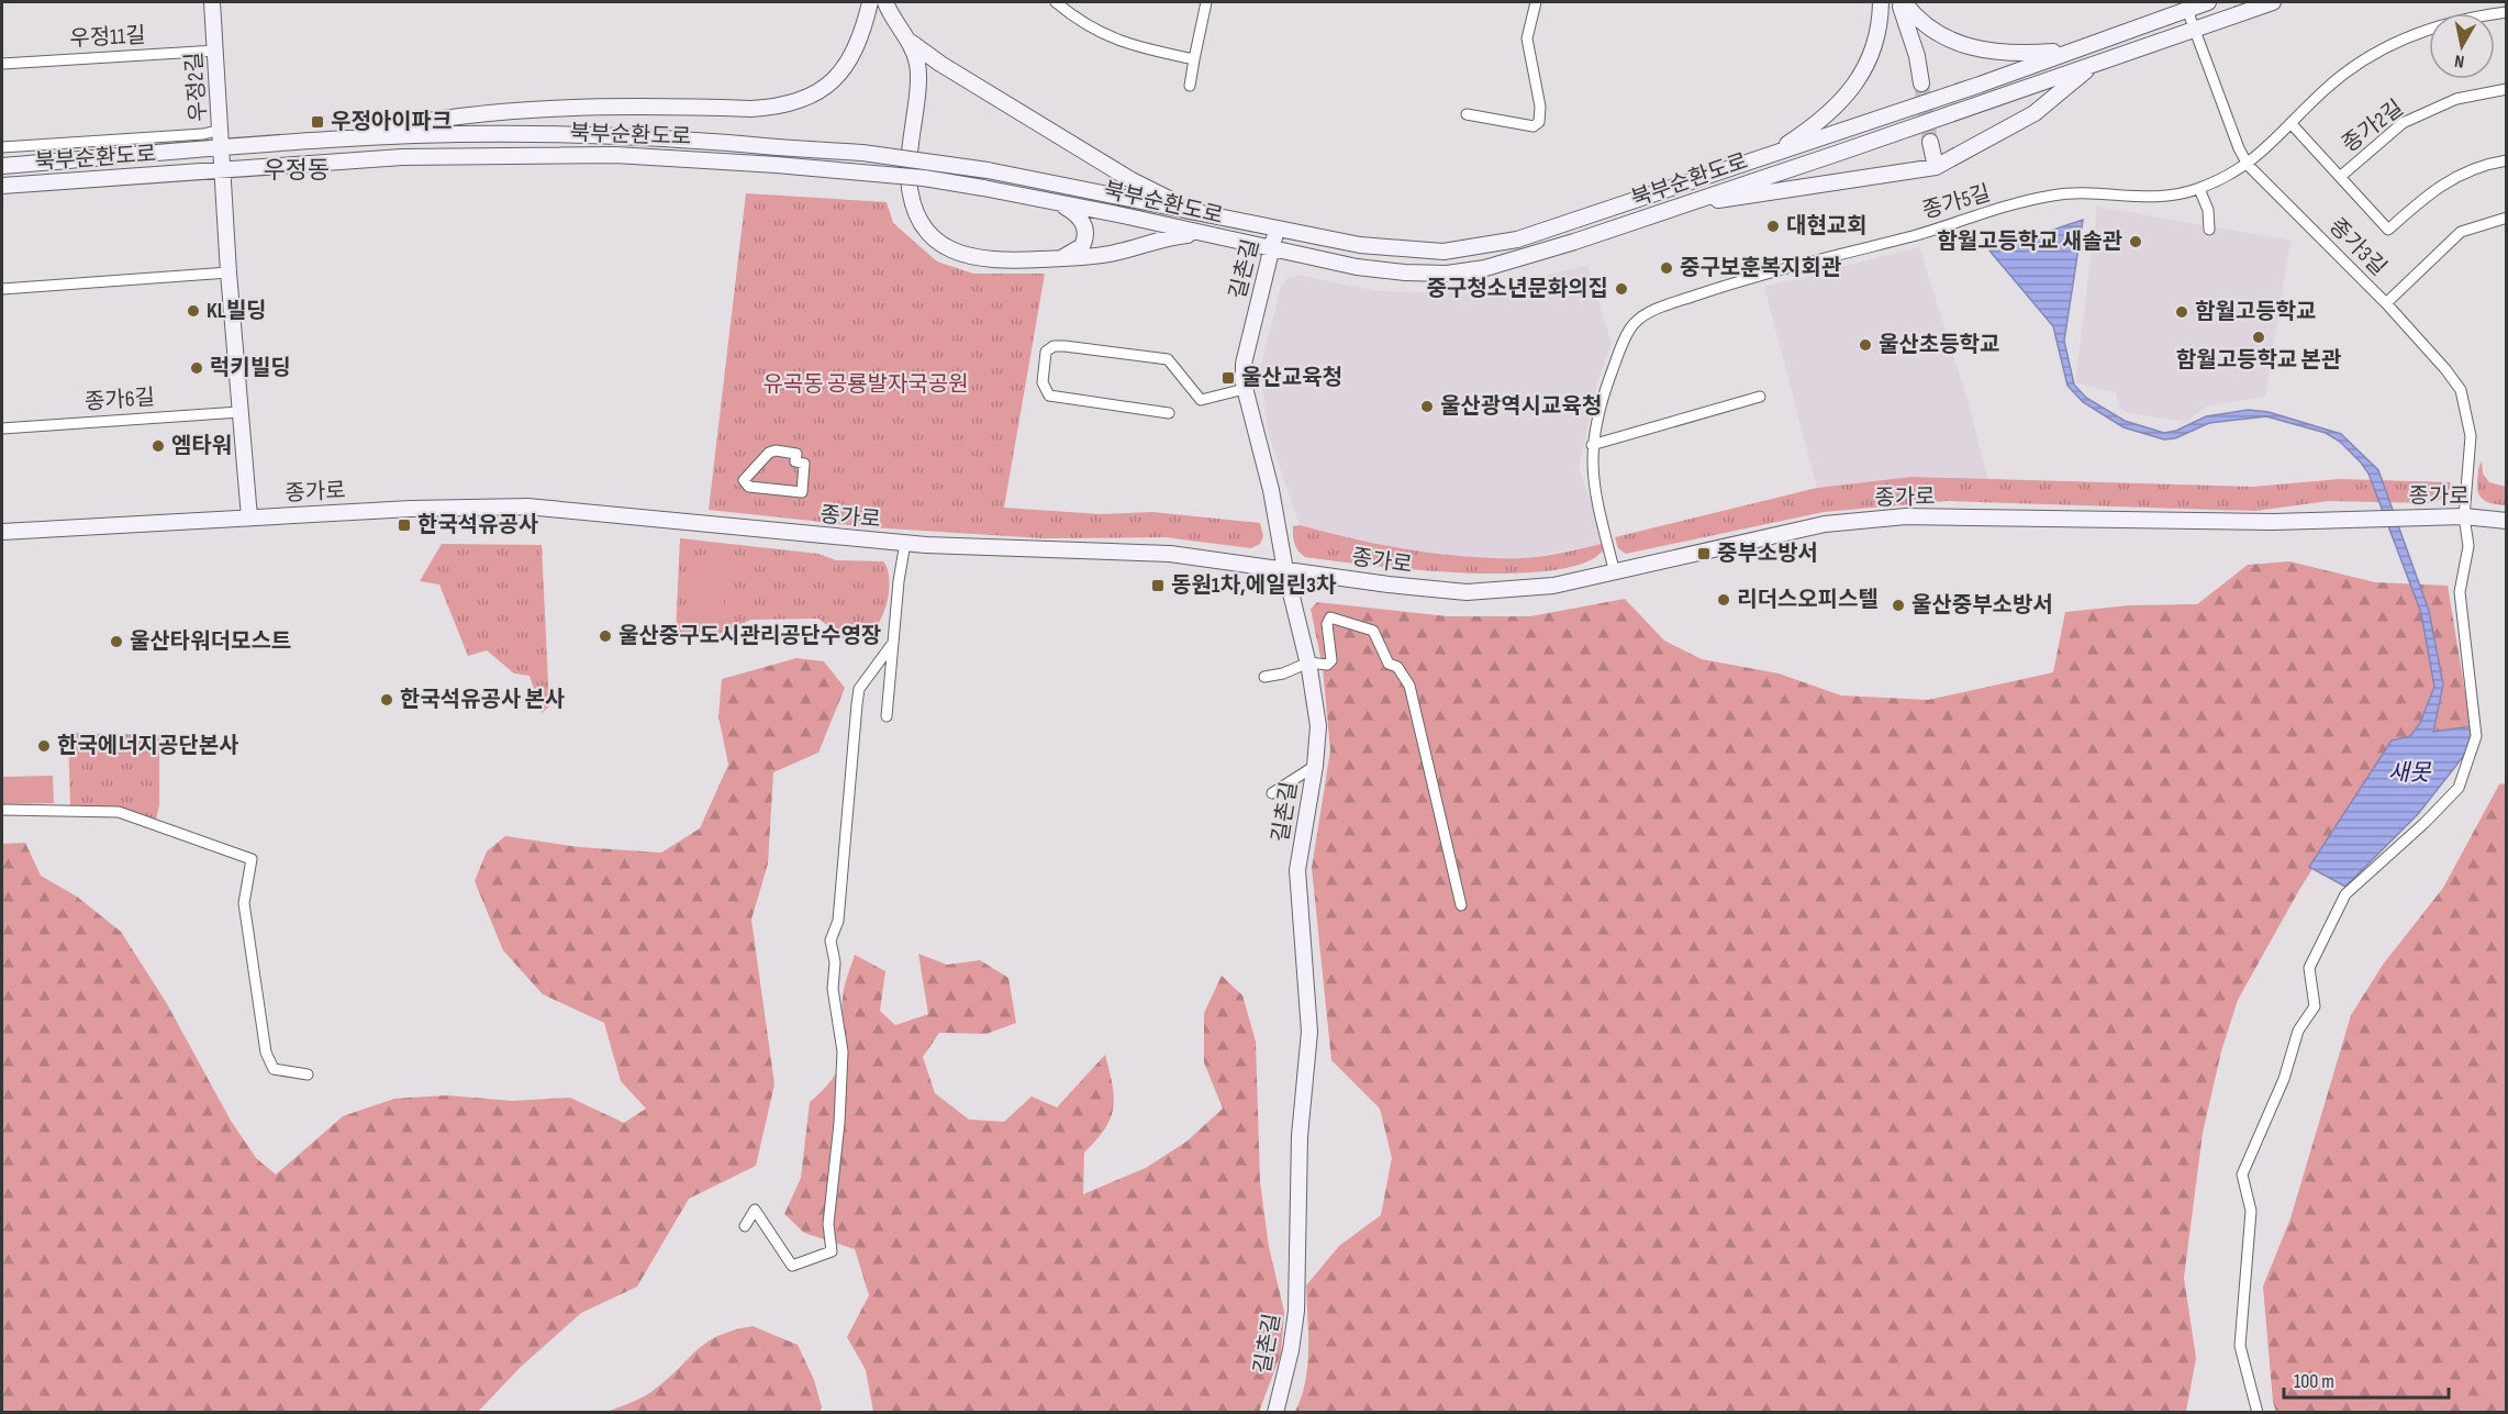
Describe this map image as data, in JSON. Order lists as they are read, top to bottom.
{
  "streets": {
    "main road": [
      "우정2길",
      "북부순환도로",
      "길촌길",
      "종가로"
    ],
    "street": [
      "우정11길",
      "종가2길",
      "종가5길",
      "종가3길",
      "종가6길"
    ]
  },
  "crossings": [
    ["우정11길", "우정2길"],
    ["우정2길", "북부순환도로"],
    ["북부순환도로", "종가3길"],
    ["북부순환도로", "길촌길"],
    ["종가5길", "종가3길"],
    ["종가5길", "종가로"],
    ["종가3길", "종가로"],
    ["길촌길", "종가로"]
  ],
  "districts": ["우정동"],
  "water": ["새못"],
  "parks": ["유곡동 공룡발자국공원"],
  "places": {
    "transit": [
      "우정아이파크",
      "울산교육청",
      "한국석유공사",
      "중부소방서",
      "동원1차,에일린3차"
    ],
    "other": [
      "대현교회",
      "함월고등학교 새솔관",
      "중구보훈복지회관",
      "중구청소년문화의집",
      "KL빌딩",
      "함월고등학교",
      "함월고등학교 본관",
      "울산초등학교",
      "럭키빌딩",
      "울산광역시교육청",
      "엠타워",
      "리더스오피스텔",
      "울산중부소방서",
      "울산중구도시관리공단수영장",
      "울산타워더모스트",
      "한국석유공사 본사",
      "한국에너지공단본사"
    ]
  },
  "scale_bar": "100 m",
  "north": "bottom"
}
